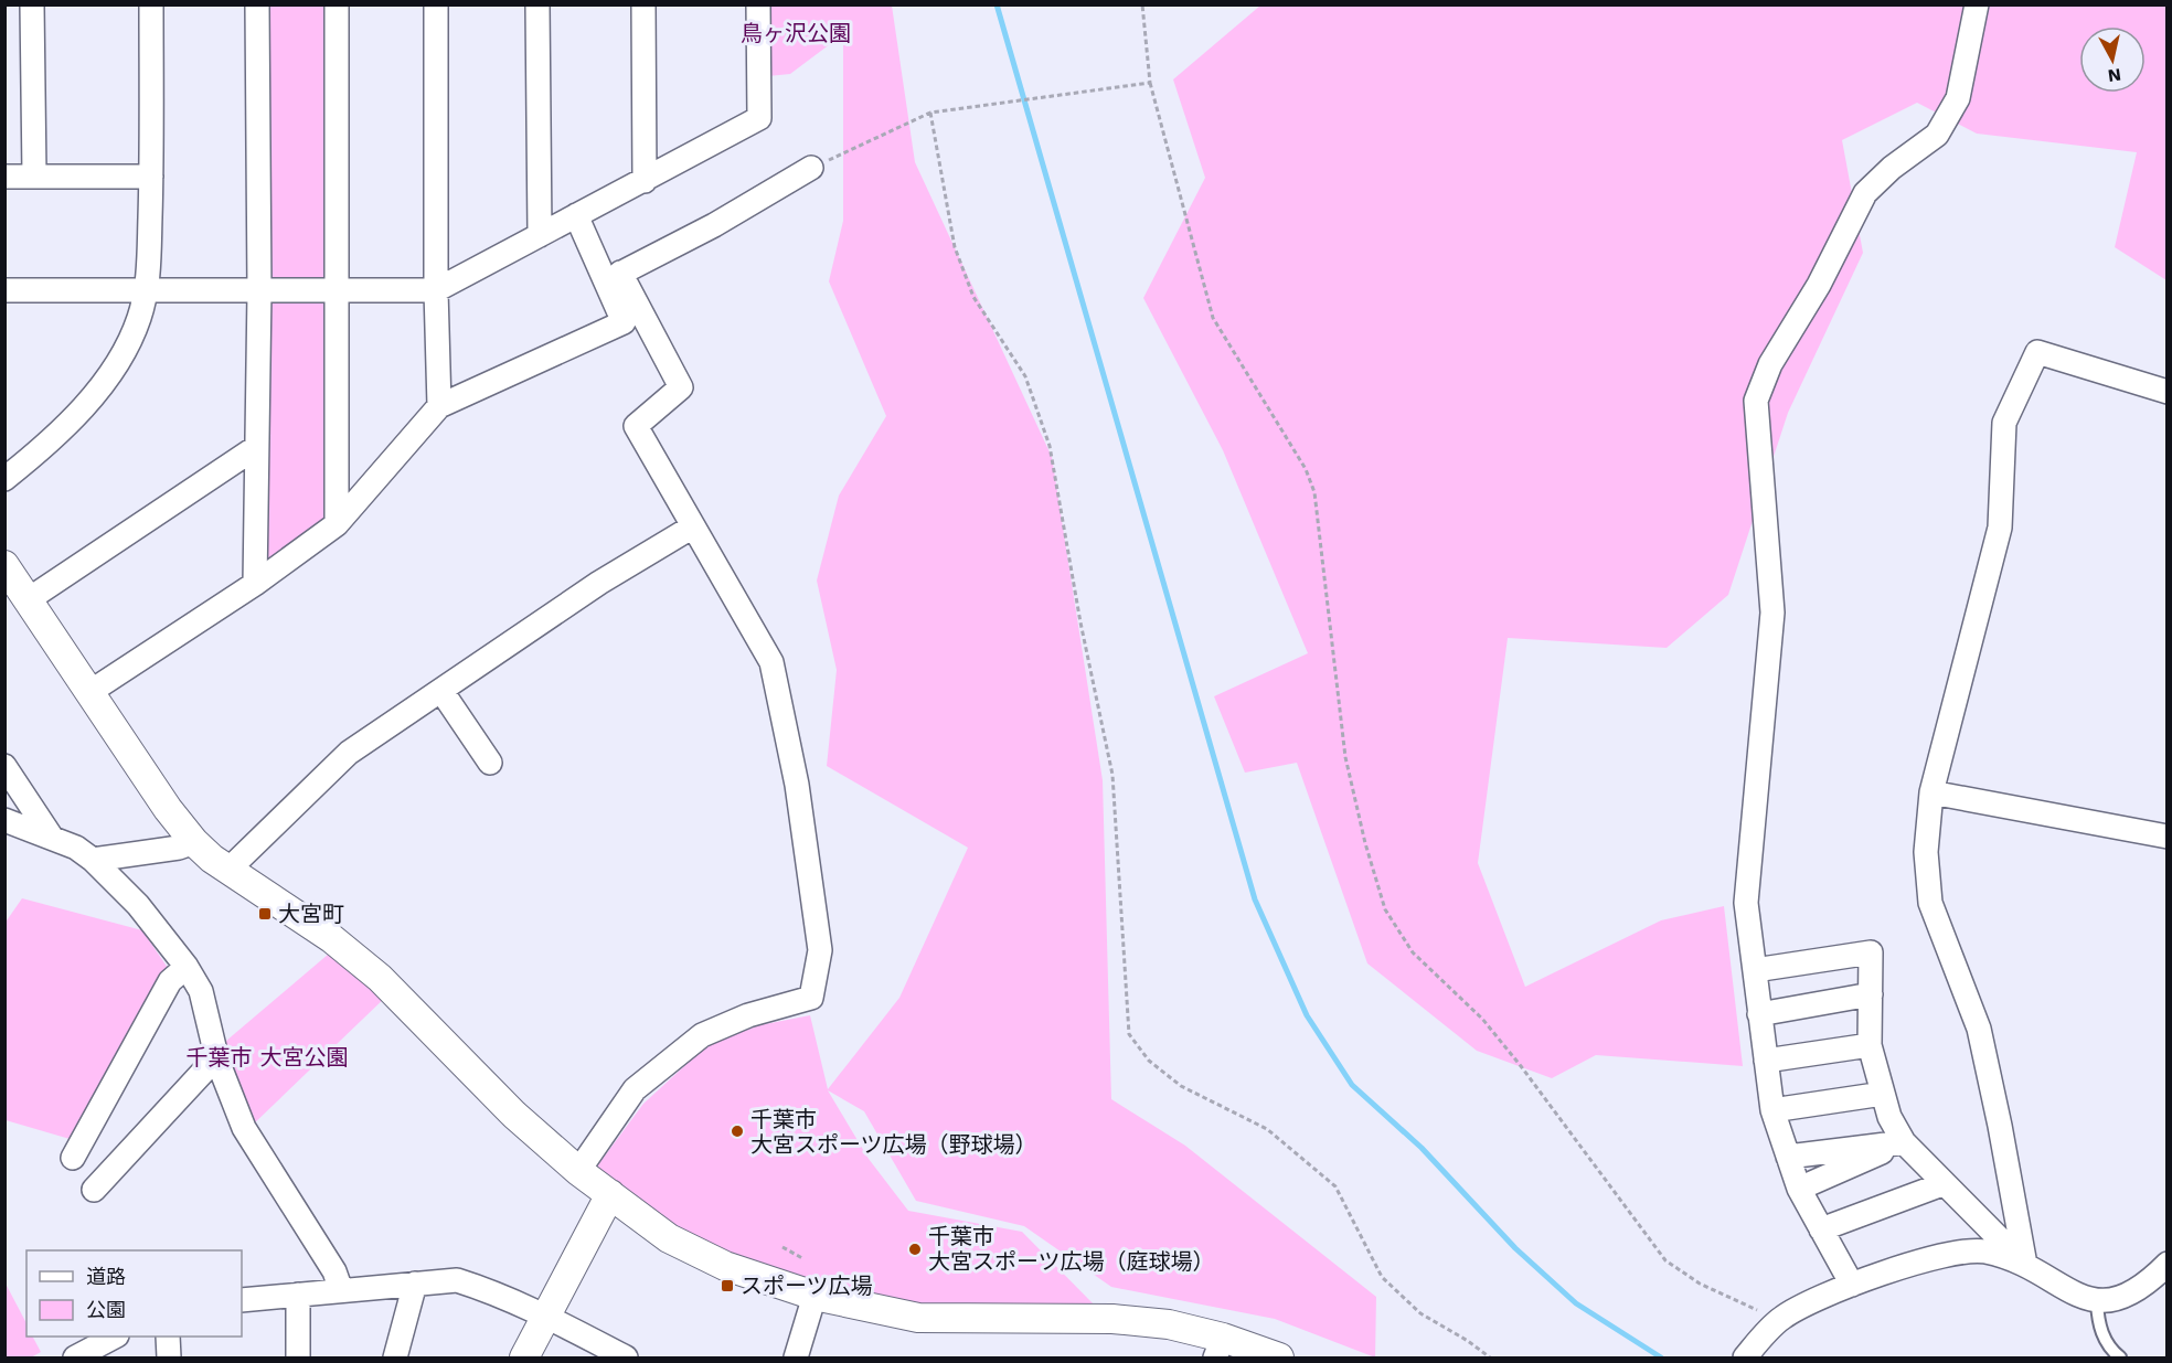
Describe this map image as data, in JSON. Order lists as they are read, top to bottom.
{
  "parks": ["鳥ヶ沢公園", "千葉市 大宮公園"],
  "places": {
    "transit": ["大宮町", "スポーツ広場"],
    "other": ["千葉市 大宮スポーツ広場（野球場）", "千葉市 大宮スポーツ広場（庭球場）"]
  },
  "legend": ["道路", "公園"],
  "north": "bottom"
}
